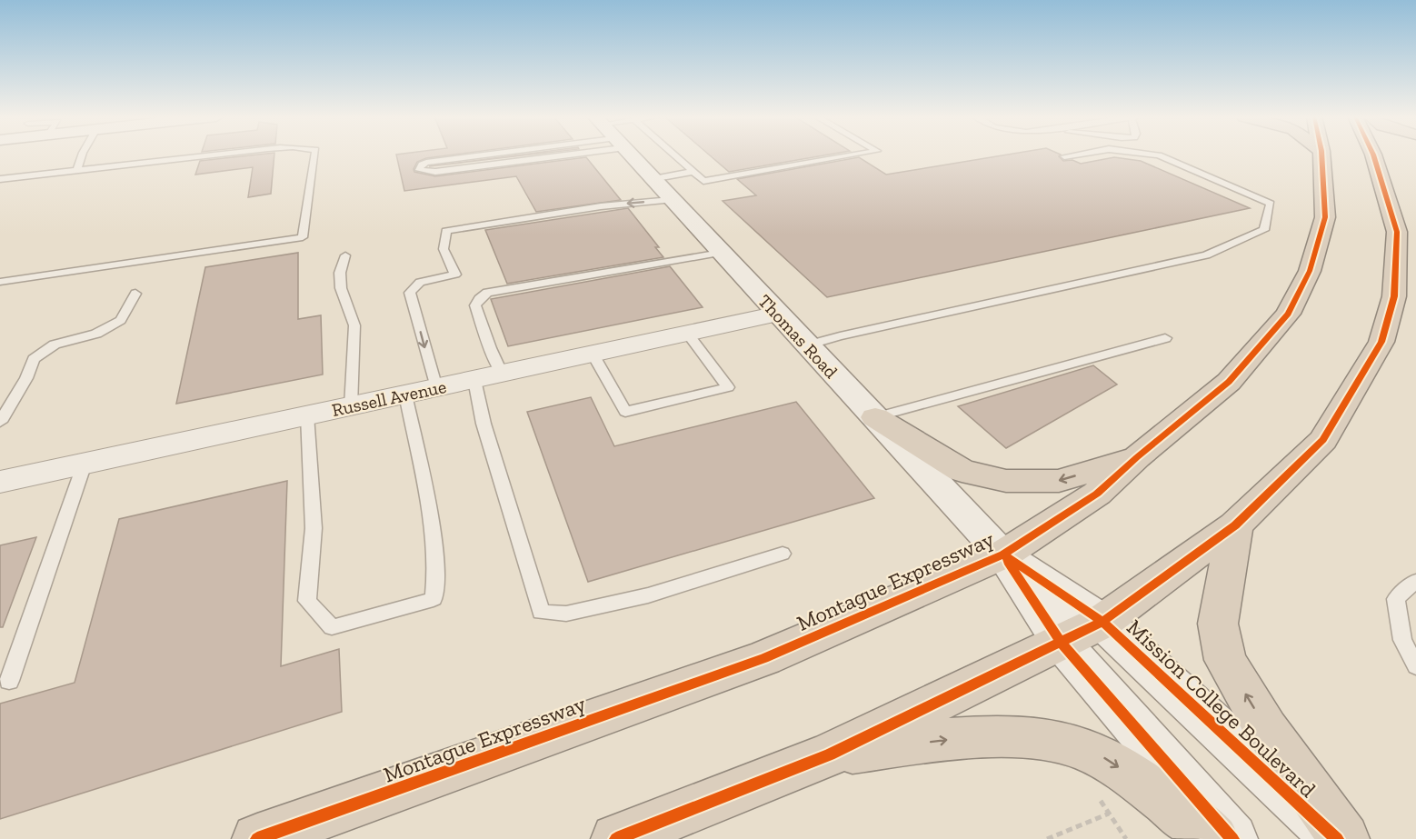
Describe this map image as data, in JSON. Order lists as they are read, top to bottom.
{
  "streets": {
    "highway": ["Montague Expressway"],
    "street": ["Thomas Road", "Russell Avenue", "Mission College Boulevard"]
  },
  "crossings": [
    ["Thomas Road", "Russell Avenue"],
    ["Thomas Road", "Montague Expressway"],
    ["Thomas Road", "Mission College Boulevard"],
    ["Montague Expressway", "Mission College Boulevard"]
  ]
}
